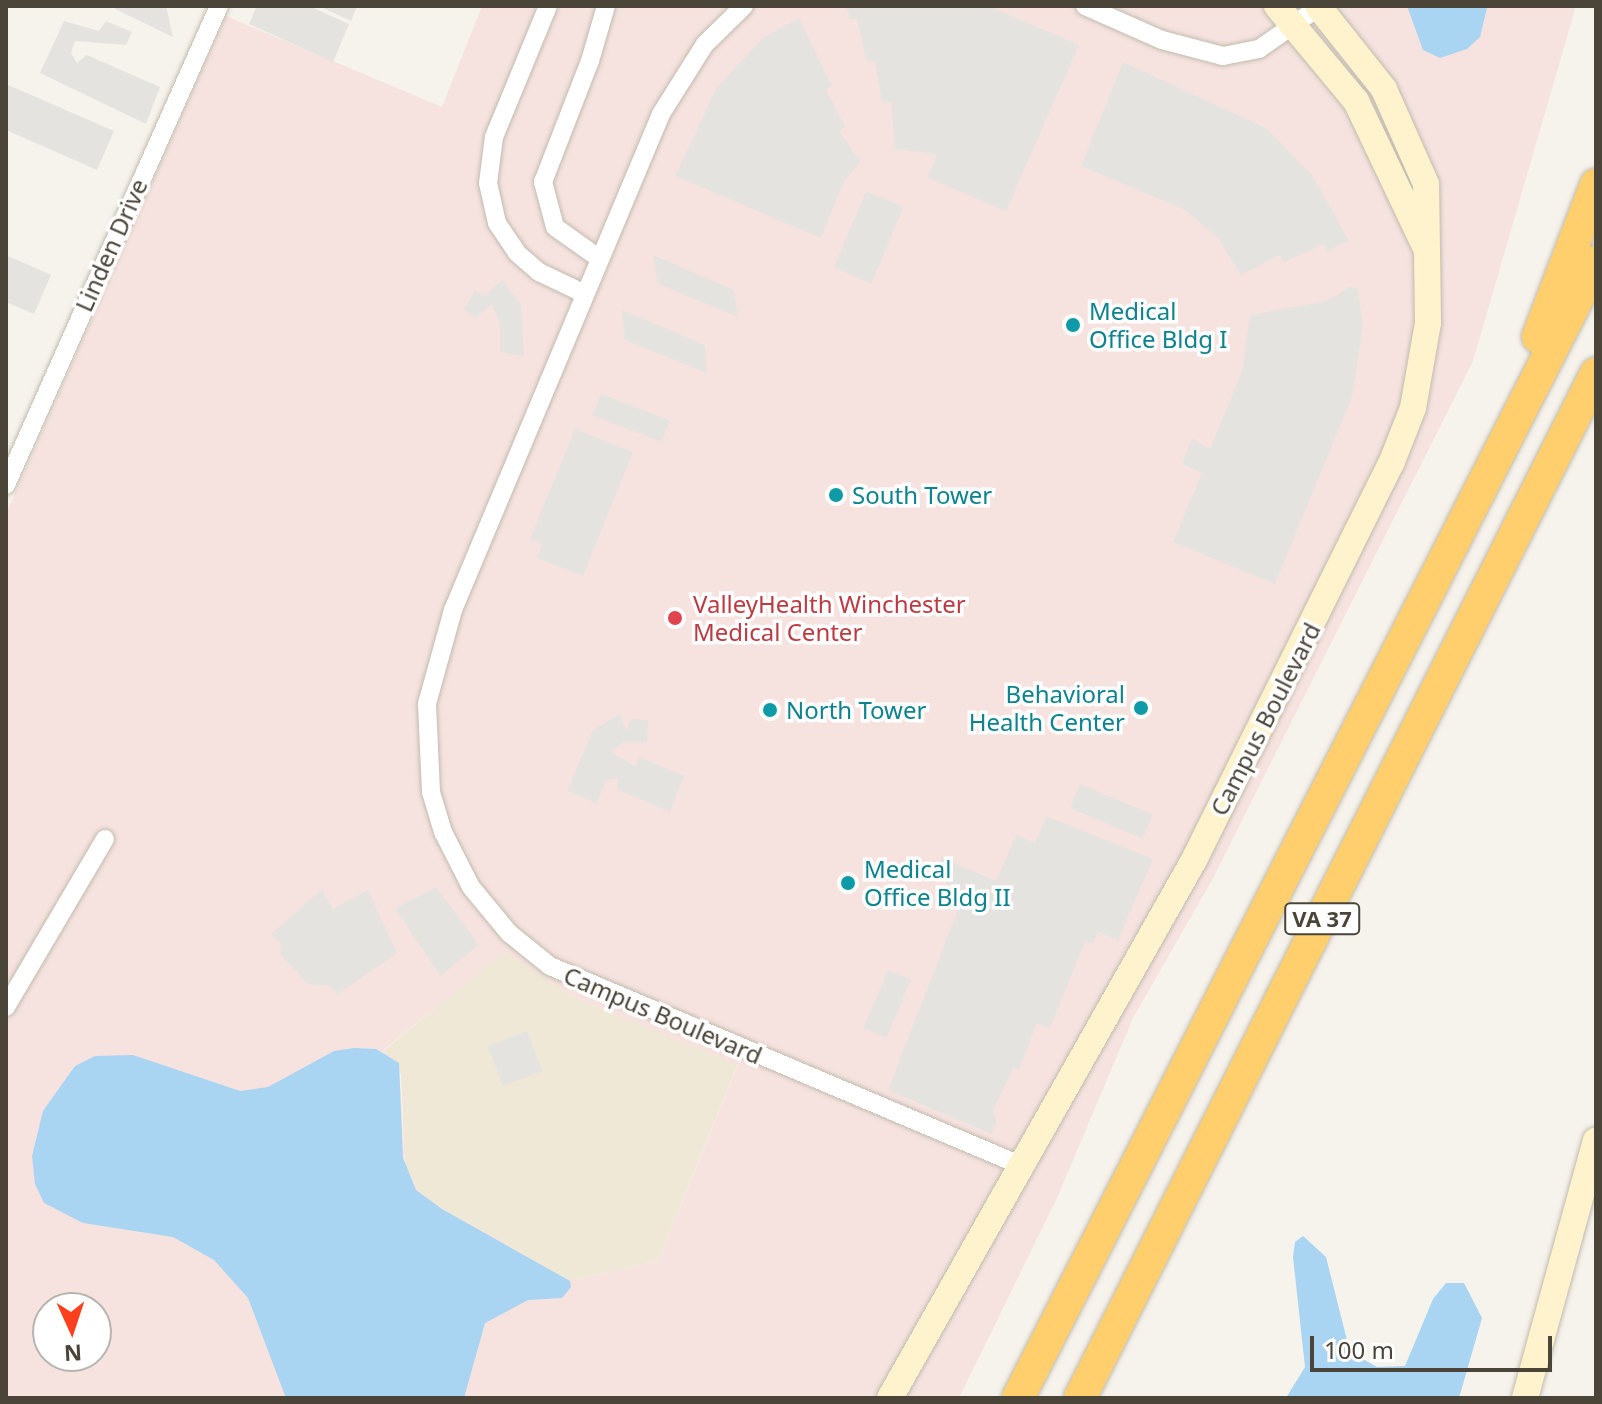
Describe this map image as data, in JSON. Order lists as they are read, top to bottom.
{
  "streets": {
    "highway": ["VA 37"],
    "street": ["Linden Drive", "Campus Boulevard"]
  },
  "places": [
    "Medical Office Bldg I",
    "South Tower",
    "ValleyHealth Winchester Medical Center",
    "Behavioral Health Center",
    "North Tower",
    "Medical Office Bldg II"
  ],
  "scale_bar": "100 m",
  "north": "bottom"
}
